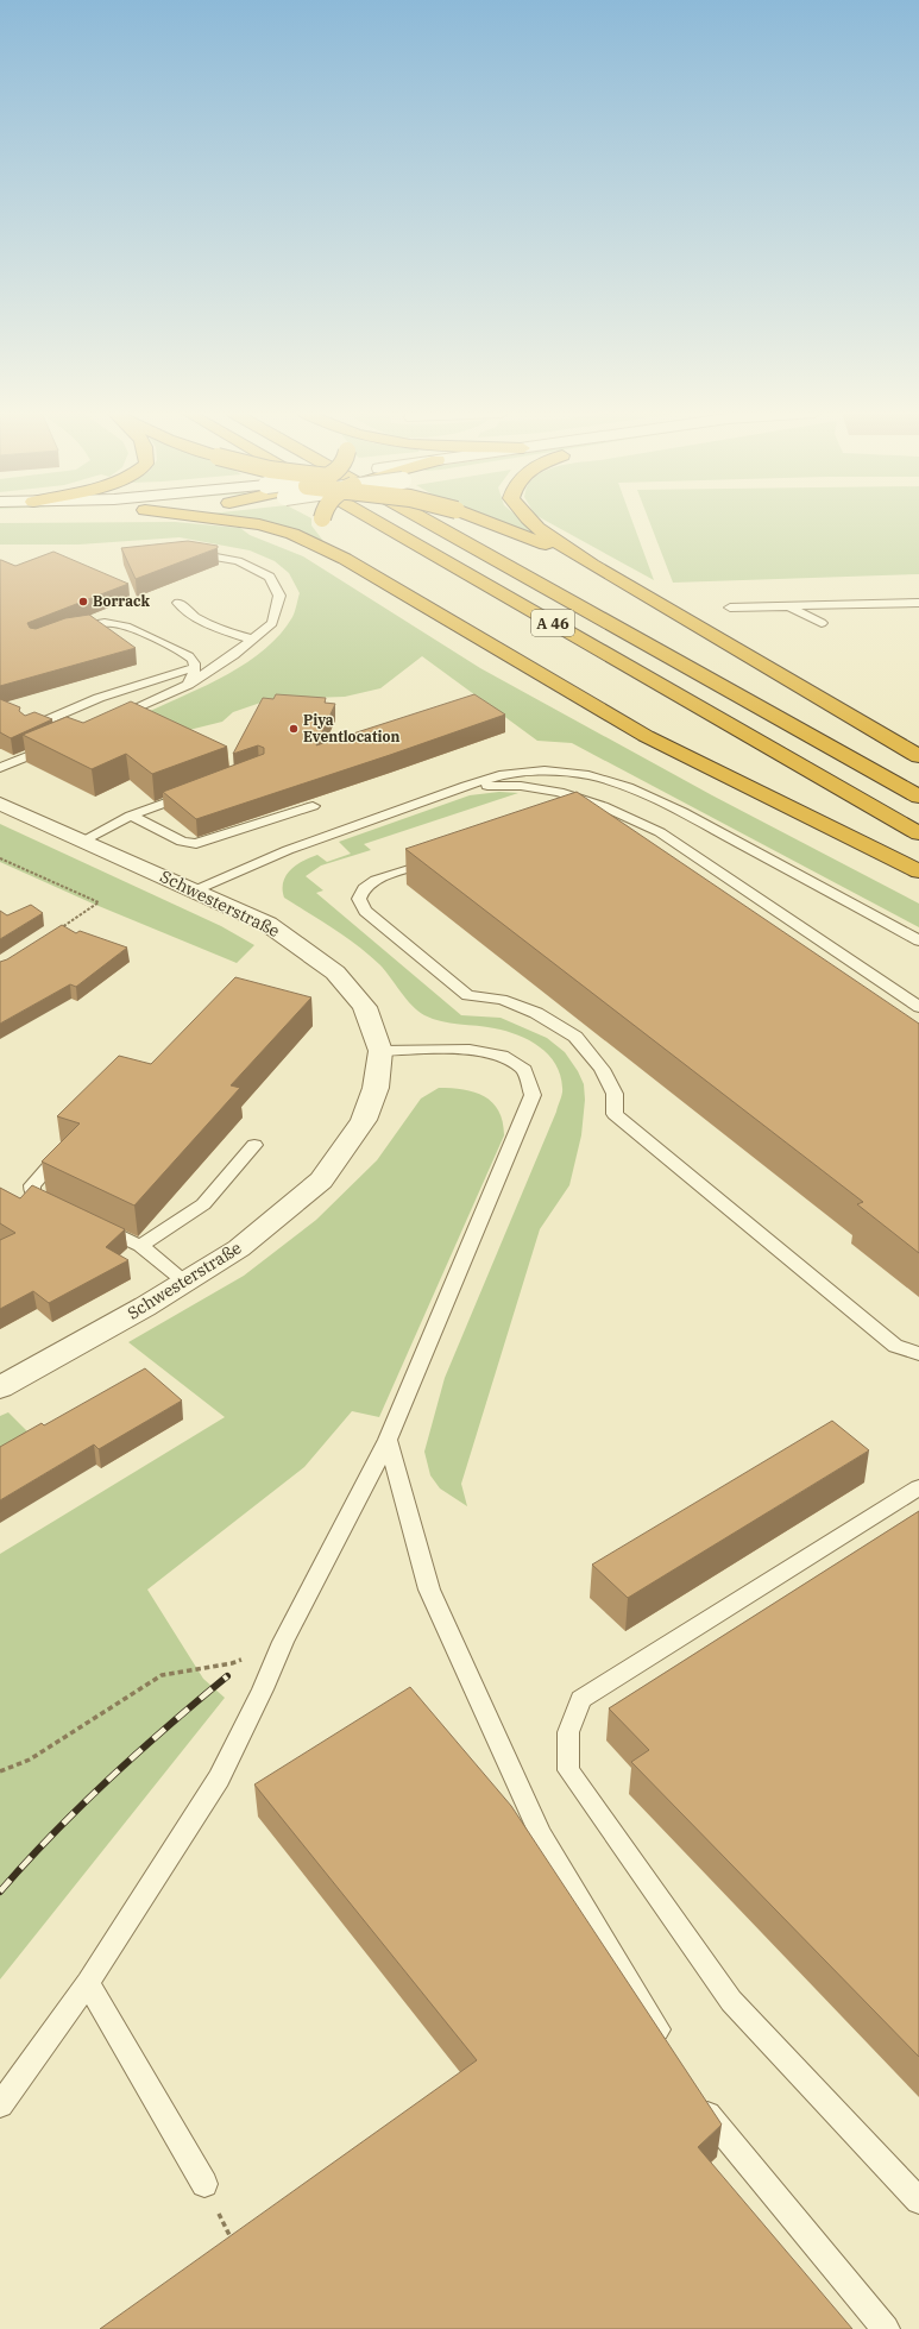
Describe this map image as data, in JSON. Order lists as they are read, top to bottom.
{
  "streets": {
    "highway": ["A 46"],
    "street": ["Schwesterstraße"]
  },
  "places": ["Borrack", "Piya Eventlocation"]
}
